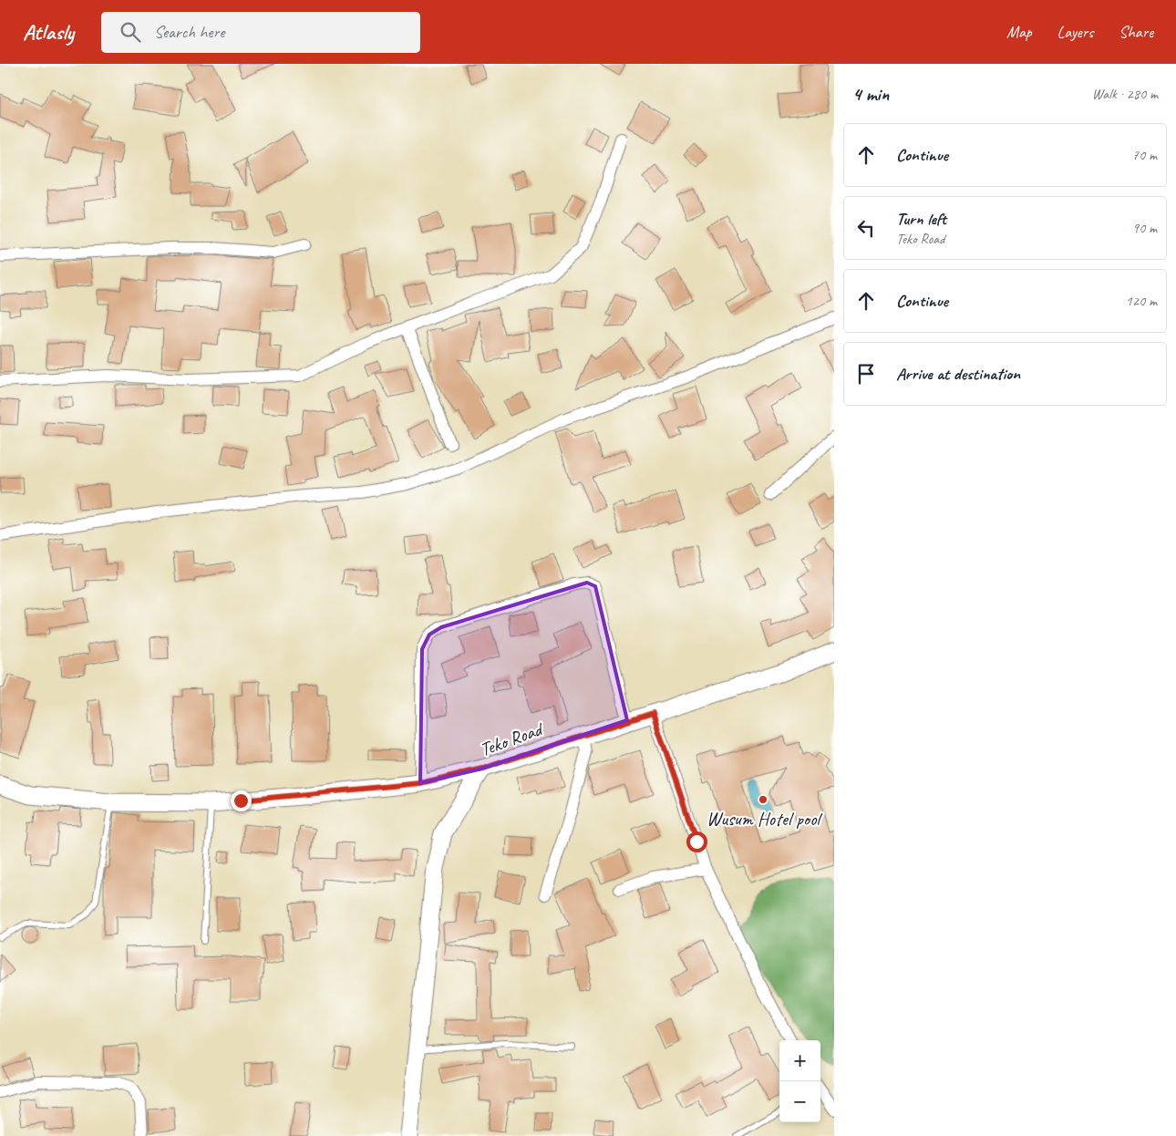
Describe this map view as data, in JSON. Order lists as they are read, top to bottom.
{
  "streets": {
    "street": ["Teko Road"]
  },
  "places": ["Wusum Hotel pool"],
  "page": {
    "header": "Atlasly",
    "search": "Search here",
    "nav": ["Map", "Layers", "Share"],
    "heading": ["4 min", "Walk · 280 m"],
    "list": [
      ["Continue", "70 m"],
      ["Turn left", "Teko Road", "90 m"],
      ["Continue", "120 m"],
      "Arrive at destination"
    ],
    "map_buttons": ["+", "−"]
  }
}
